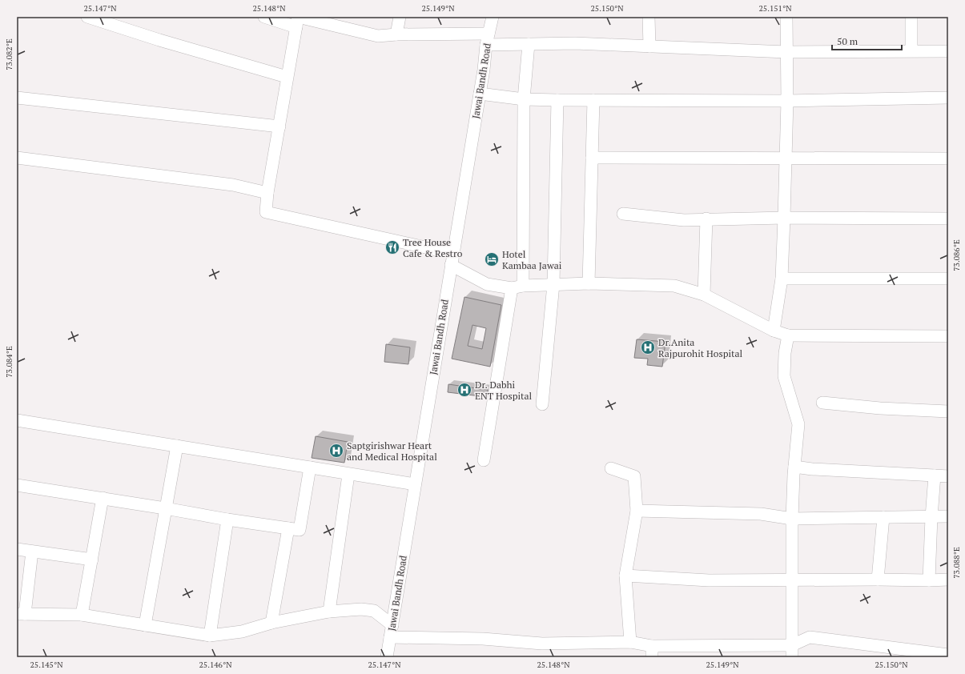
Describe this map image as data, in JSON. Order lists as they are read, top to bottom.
{
  "streets": {
    "street": ["Jawai Bandh Road"]
  },
  "places": {
    "restaurant": ["Tree House Cafe & Restro"],
    "hotel": ["Hotel Kambaa Jawai"],
    "hospital": ["Dr.Anita Rajpurohit Hospital", "Dr. Dabhi ENT Hospital", "Saptgirishwar Heart and Medical Hospital"]
  },
  "scale_bar": "50 m",
  "coordinates": [
    "25.147°N",
    "25.148°N",
    "25.149°N",
    "25.150°N",
    "25.151°N",
    "73.082°E",
    "73.086°E",
    "73.084°E",
    "73.088°E",
    "25.145°N",
    "25.146°N"
  ]
}
